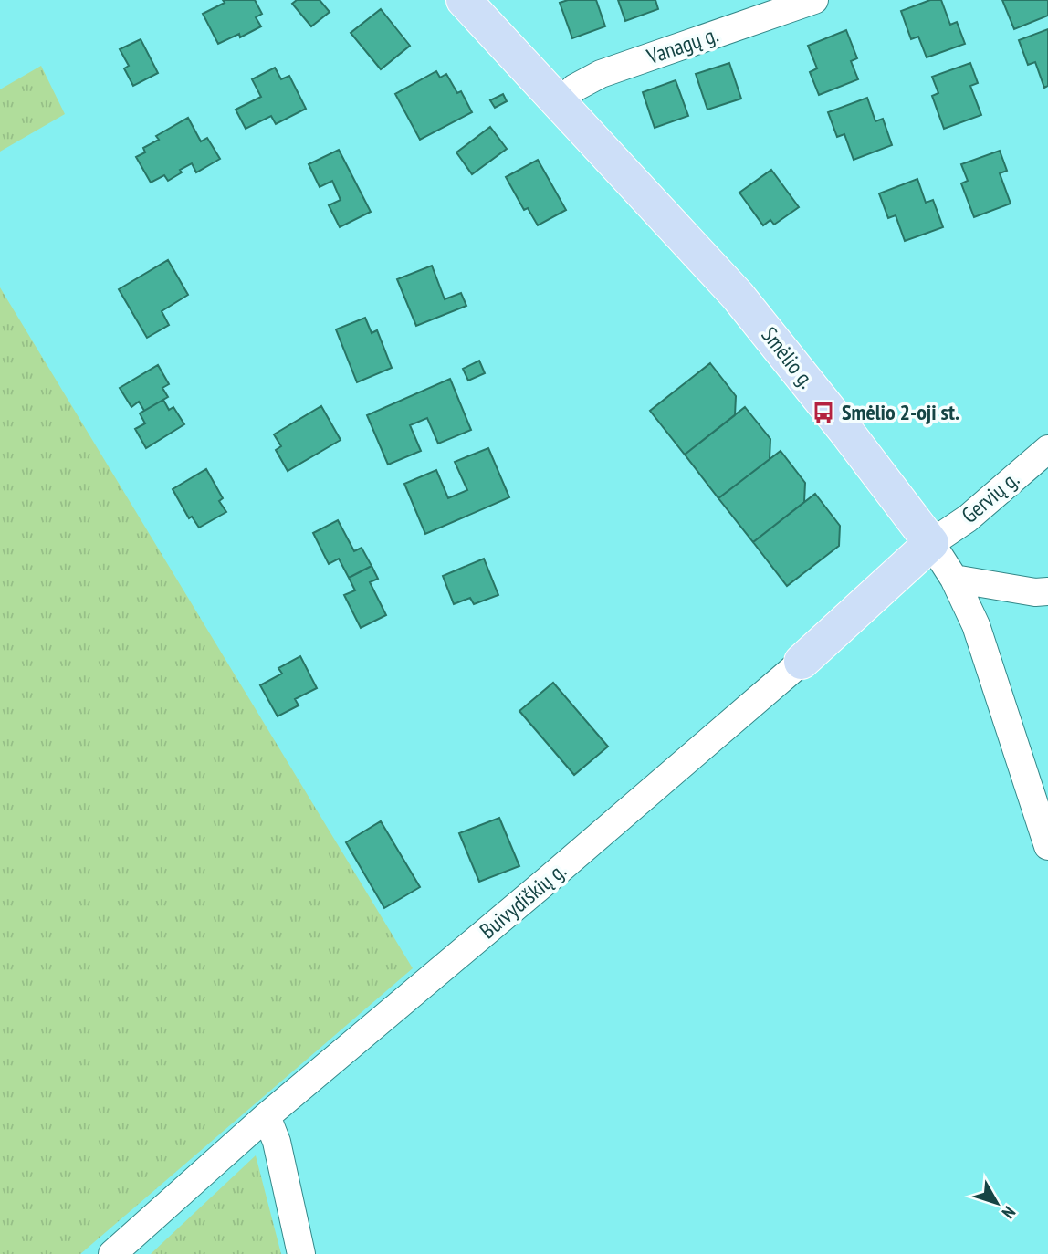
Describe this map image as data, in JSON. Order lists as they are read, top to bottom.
{
  "streets": {
    "main road": ["Smėlio g.", "Buivydiškių g."],
    "street": ["Vanagų g.", "Gervių g."]
  },
  "crossings": [
    ["Vanagų g.", "Smėlio g."],
    ["Smėlio g.", "Gervių g."],
    ["Smėlio g.", "Buivydiškių g."],
    ["Gervių g.", "Buivydiškių g."]
  ],
  "places": {
    "bus stop": ["Smėlio 2-oji st."]
  },
  "north": "bottom right"
}
